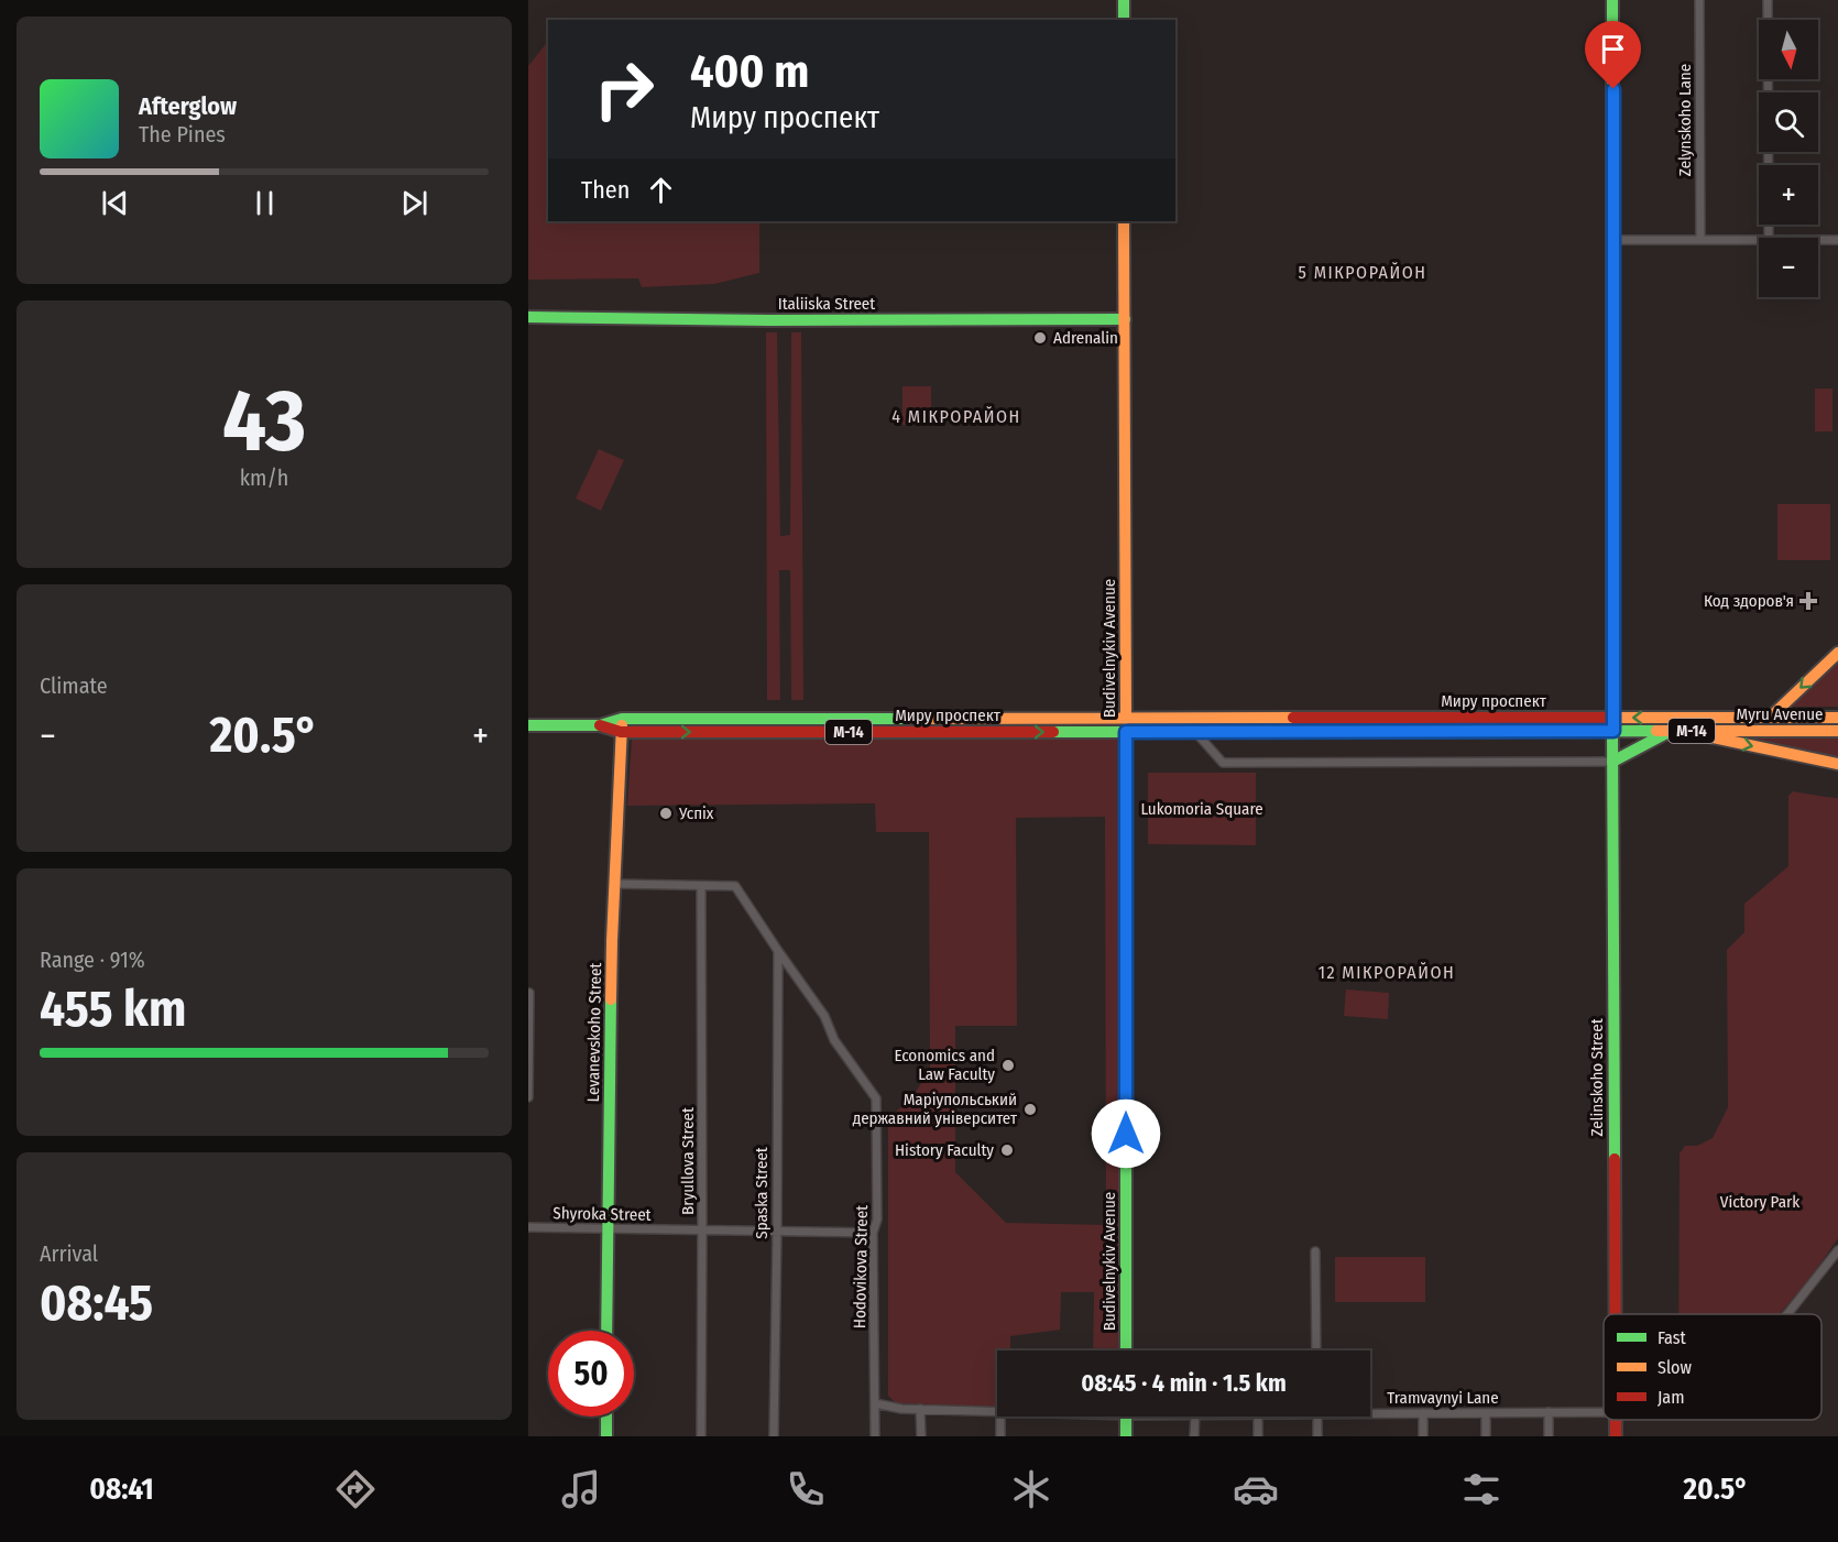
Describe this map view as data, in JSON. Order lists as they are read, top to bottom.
{
  "streets": {
    "main road": [
      "Italiiska Street",
      "Budivelnykiv Avenue",
      "Миру проспект",
      "Myru Avenue",
      "М-14",
      "Levanevskoho Street",
      "Zelinskoho Street"
    ],
    "street": [
      "Zelynskoho Lane",
      "Bryullova Street",
      "Spaska Street",
      "Shyroka Street",
      "Hodovikova Street",
      "Tramvaynyi Lane"
    ]
  },
  "crossings": [
    ["Italiiska Street", "Budivelnykiv Avenue"],
    ["Budivelnykiv Avenue", "Миру проспект"],
    ["Budivelnykiv Avenue", "Myru Avenue"],
    ["Миру проспект", "Myru Avenue"],
    ["Миру проспект", "М-14"],
    ["Миру проспект", "Levanevskoho Street"],
    ["Миру проспект", "Zelinskoho Street"],
    ["Myru Avenue", "Zelinskoho Street"],
    ["М-14", "Levanevskoho Street"],
    ["Levanevskoho Street", "Shyroka Street"],
    ["Bryullova Street", "Shyroka Street"],
    ["Spaska Street", "Shyroka Street"],
    ["Spaska Street", "Hodovikova Street"],
    ["Shyroka Street", "Hodovikova Street"],
    ["Hodovikova Street", "Tramvaynyi Lane"]
  ],
  "districts": ["5 МІКРОРАЙОН", "4 МІКРОРАЙОН", "12 МІКРОРАЙОН"],
  "parks": ["Lukomoria Square", "Victory Park"],
  "places": {
    "other": [
      "Adrenalin",
      "Успіх",
      "Economics and Law Faculty",
      "Маріупольський державний університет",
      "History Faculty"
    ],
    "health": ["Код здоров'я"]
  },
  "legend": ["Fast", "Slow", "Jam"],
  "north": "bottom",
  "page": {
    "map_buttons": ["+", "−"],
    "turn": ["400 m", "Миру проспект"],
    "song": ["Afterglow", "The Pines"],
    "then": "Then",
    "tile": [
      ["43", "km/h"],
      "Climate",
      ["Range · 91%", "455 km"],
      ["Arrival", "08:45"]
    ],
    "heat": ["−", "20.5°", "+"],
    "limit": "50",
    "trip": "08:45 · 4 min · 1.5 km",
    "tabs": ["08:41", "20.5°"]
  }
}
